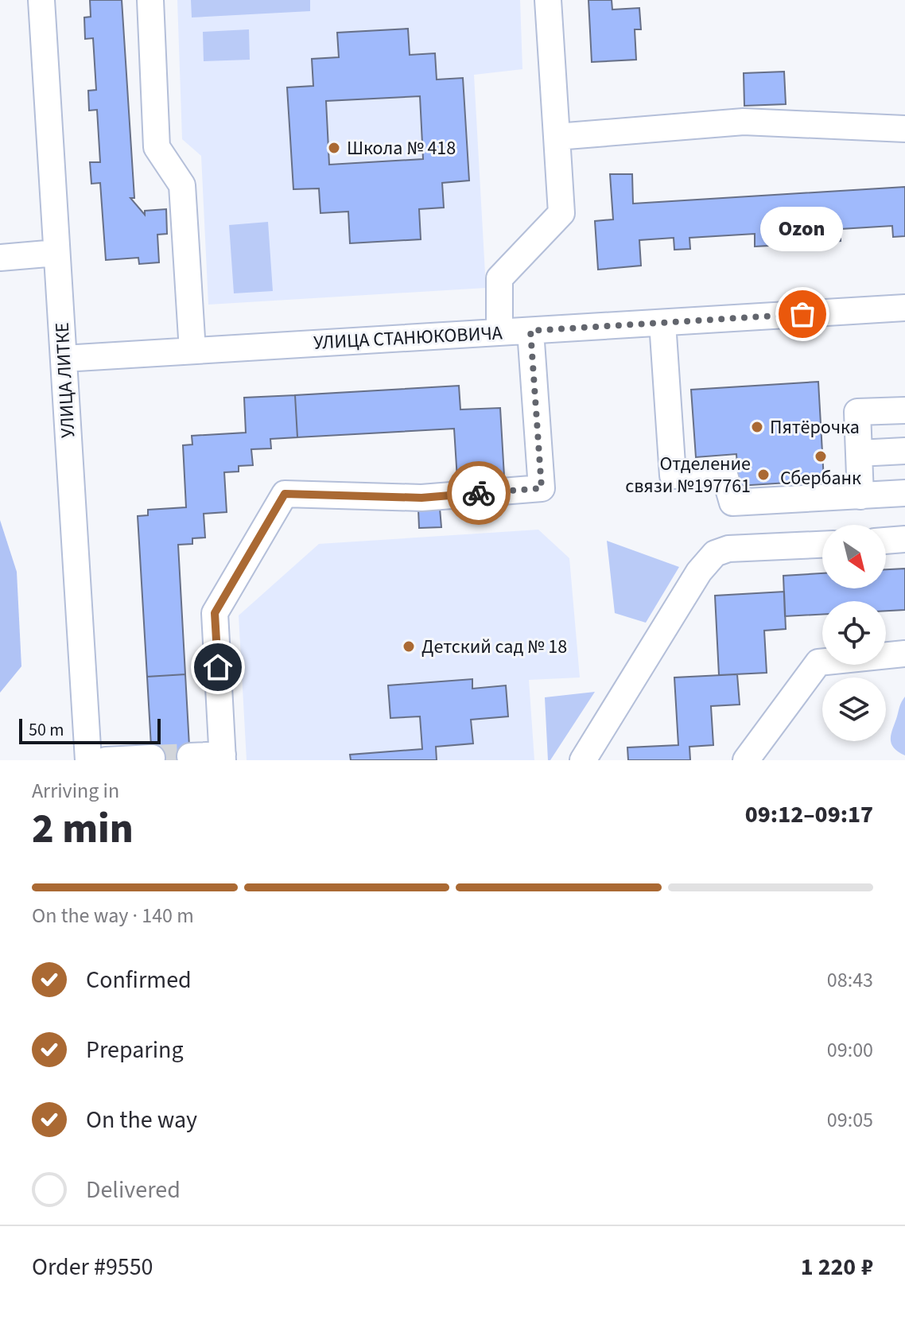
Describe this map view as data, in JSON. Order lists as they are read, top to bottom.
{
  "streets": {
    "street": ["УЛИЦА СТАНЮКОВИЧА", "УЛИЦА ЛИТКЕ"]
  },
  "crossings": [
    ["УЛИЦА СТАНЮКОВИЧА", "УЛИЦА ЛИТКЕ"]
  ],
  "places": [
    "Школа № 418",
    "Ozon",
    "Пятёрочка",
    "Сбербанк",
    "Отделение связи №197761",
    "Детский сад № 18"
  ],
  "scale_bar": "50 m",
  "north": "bottom right",
  "page": {
    "bubble": "Ozon",
    "scale": "50 m",
    "heading": ["2 min", "Arriving in", "09:12–09:17"],
    "panel": ["Order #9550", "1 220 ₽"],
    "bar": "On the way · 140 m",
    "list": [
      ["Confirmed", "08:43"],
      ["Preparing", "09:00"],
      ["On the way", "09:05"],
      "Delivered"
    ]
  }
}
